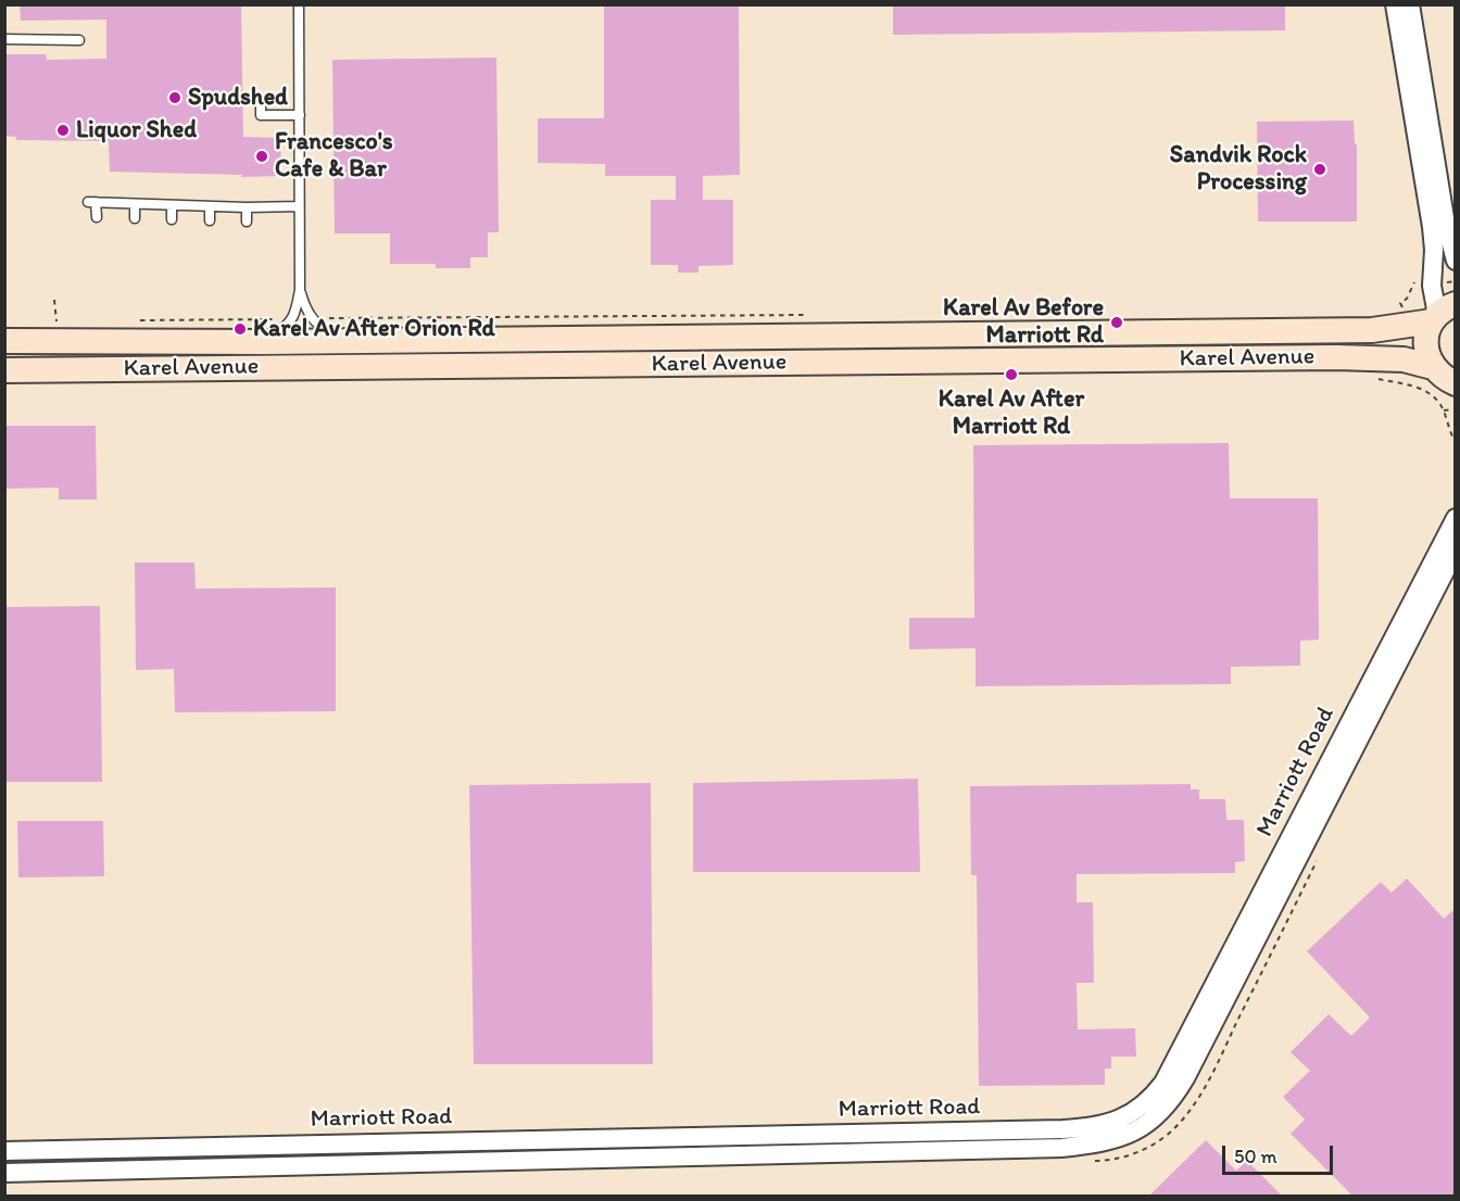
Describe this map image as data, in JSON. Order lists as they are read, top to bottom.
{
  "streets": {
    "main road": ["Karel Avenue"],
    "street": ["Marriott Road"]
  },
  "places": [
    "Spudshed",
    "Liquor Shed",
    "Francesco's Cafe & Bar",
    "Sandvik Rock Processing",
    "Karel Av Before Marriott Rd",
    "Karel Av After Orion Rd",
    "Karel Av After Marriott Rd"
  ],
  "scale_bar": "50 m"
}
